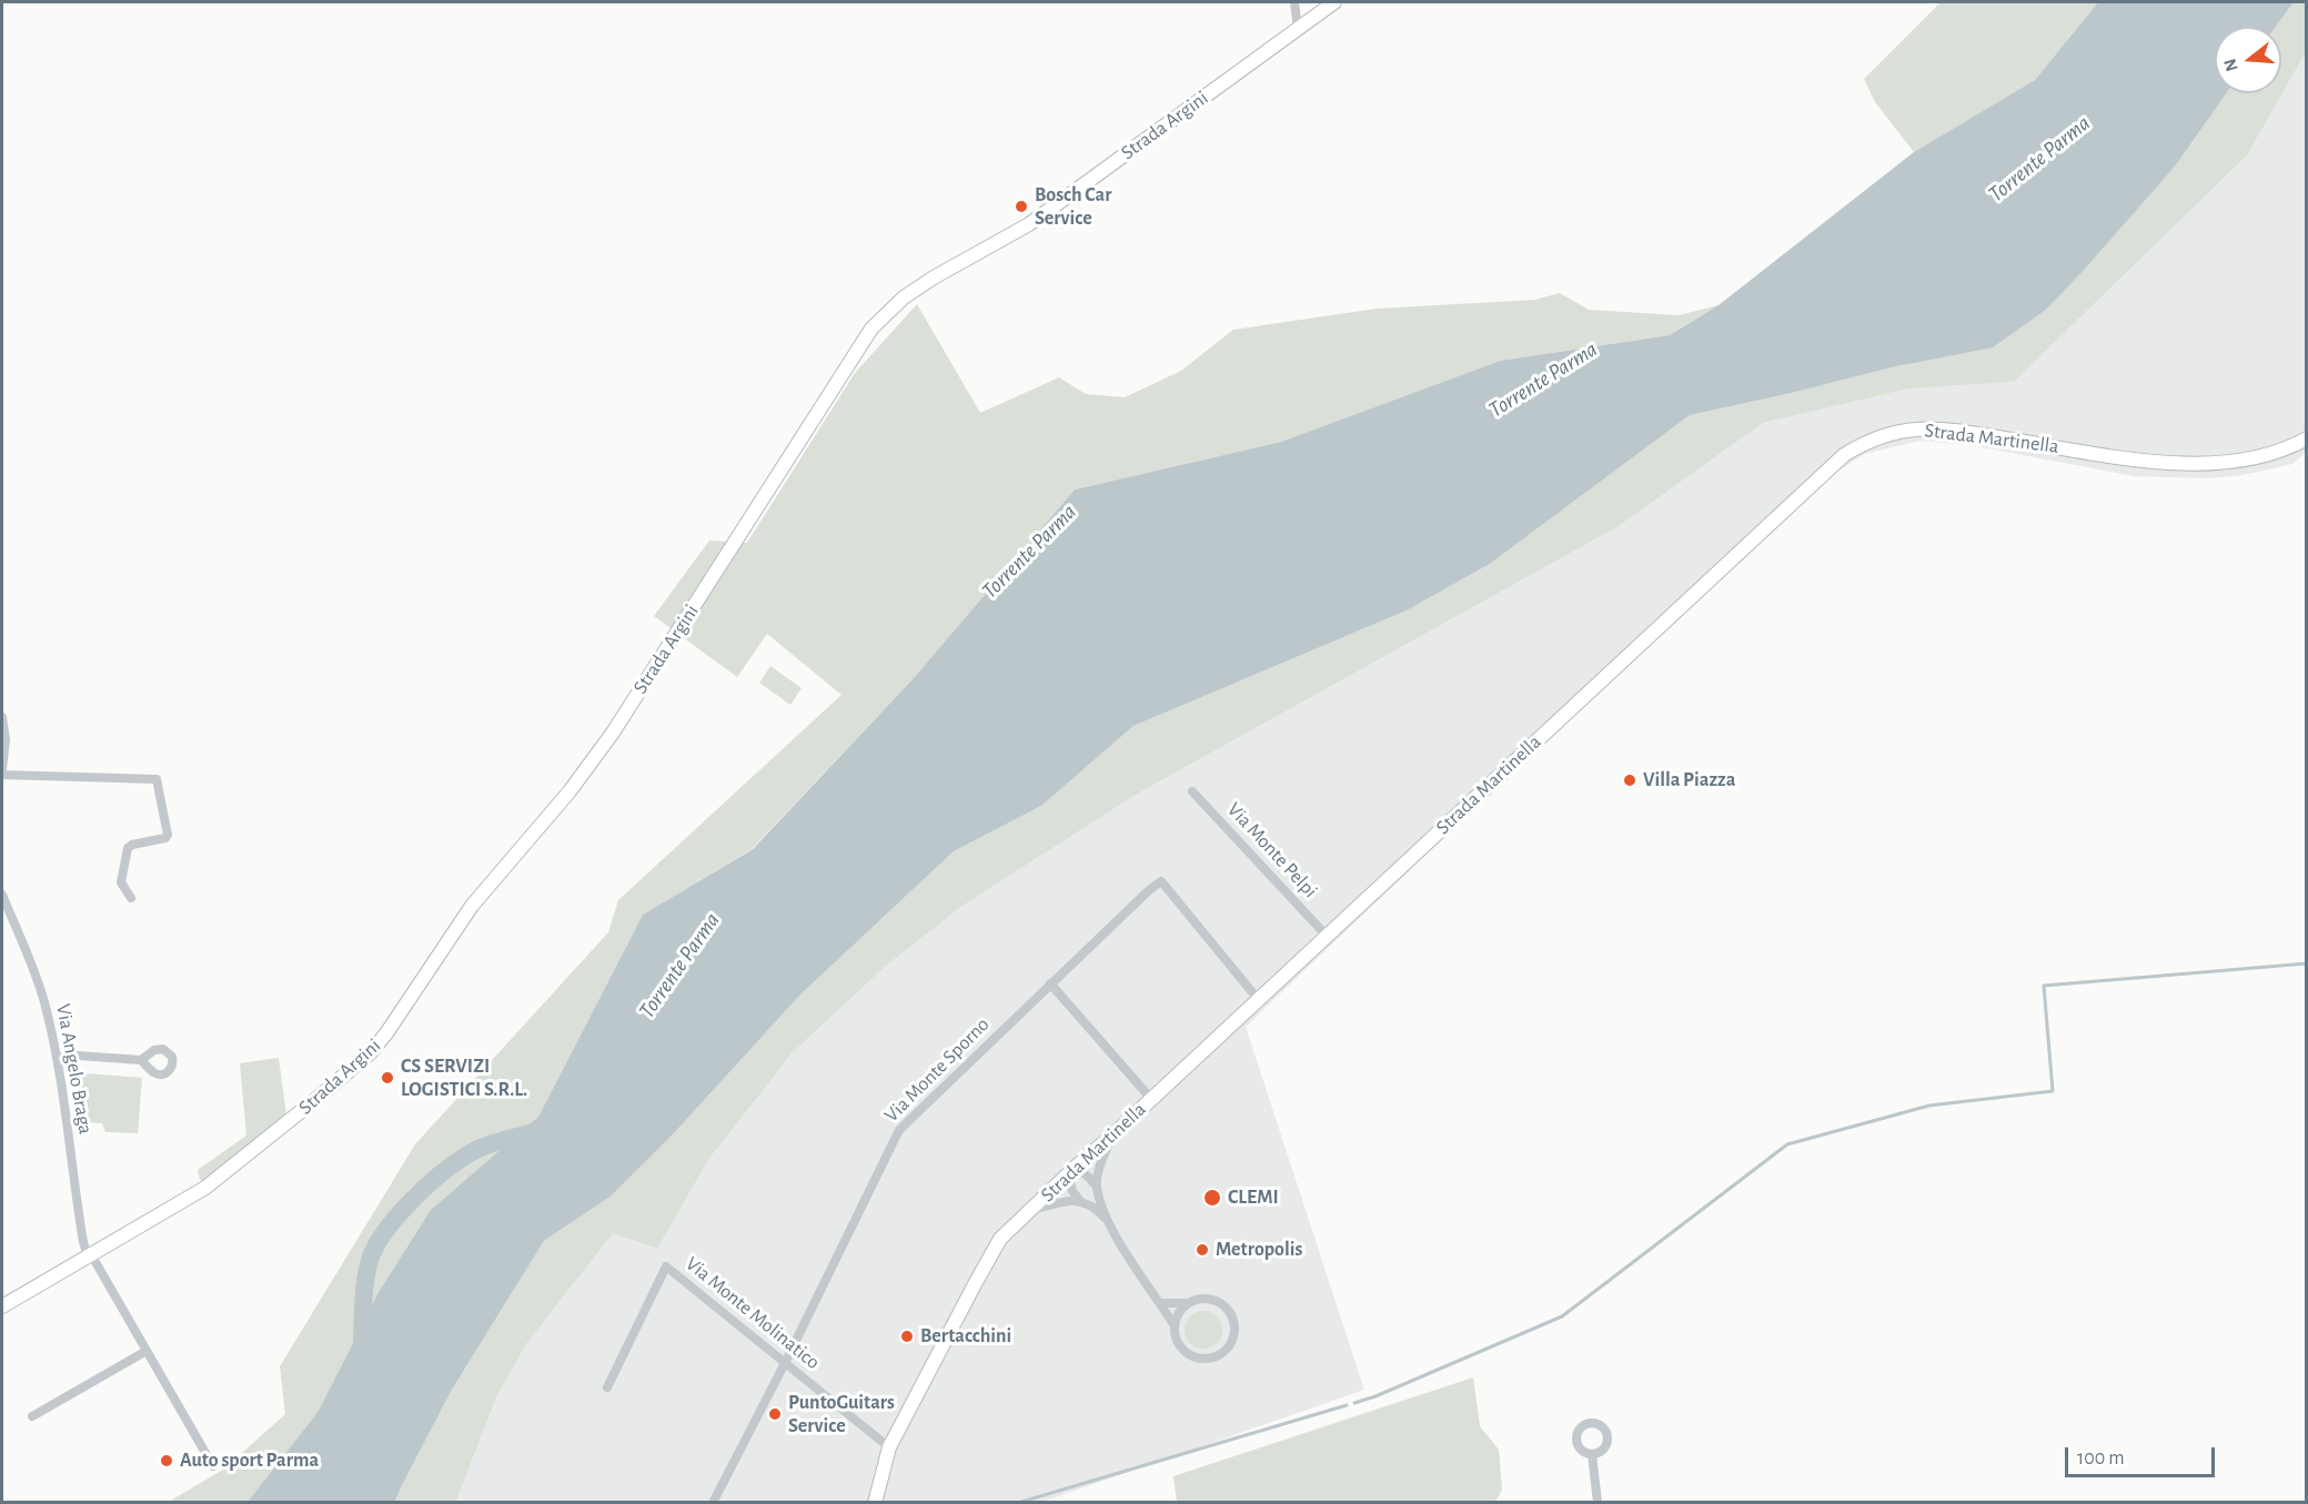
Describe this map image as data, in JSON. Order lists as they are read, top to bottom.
{
  "streets": {
    "street": [
      "Strada Argini",
      "Strada Martinella",
      "Via Monte Pelpi",
      "Via Angelo Braga",
      "Via Monte Sporno",
      "Via Monte Molinatico"
    ]
  },
  "crossings": [
    ["Strada Argini", "Via Angelo Braga"],
    ["Strada Martinella", "Via Monte Pelpi"],
    ["Strada Martinella", "Via Monte Sporno"],
    ["Strada Martinella", "Via Monte Molinatico"],
    ["Via Monte Sporno", "Via Monte Molinatico"]
  ],
  "water": ["Torrente Parma"],
  "places": [
    "Bosch Car Service",
    "Villa Piazza",
    "CS SERVIZI LOGISTICI S.R.L.",
    "CLEMI",
    "Metropolis",
    "Bertacchini",
    "PuntoGuitars Service",
    "Auto sport Parma"
  ],
  "scale_bar": "100 m",
  "north": "left"
}
